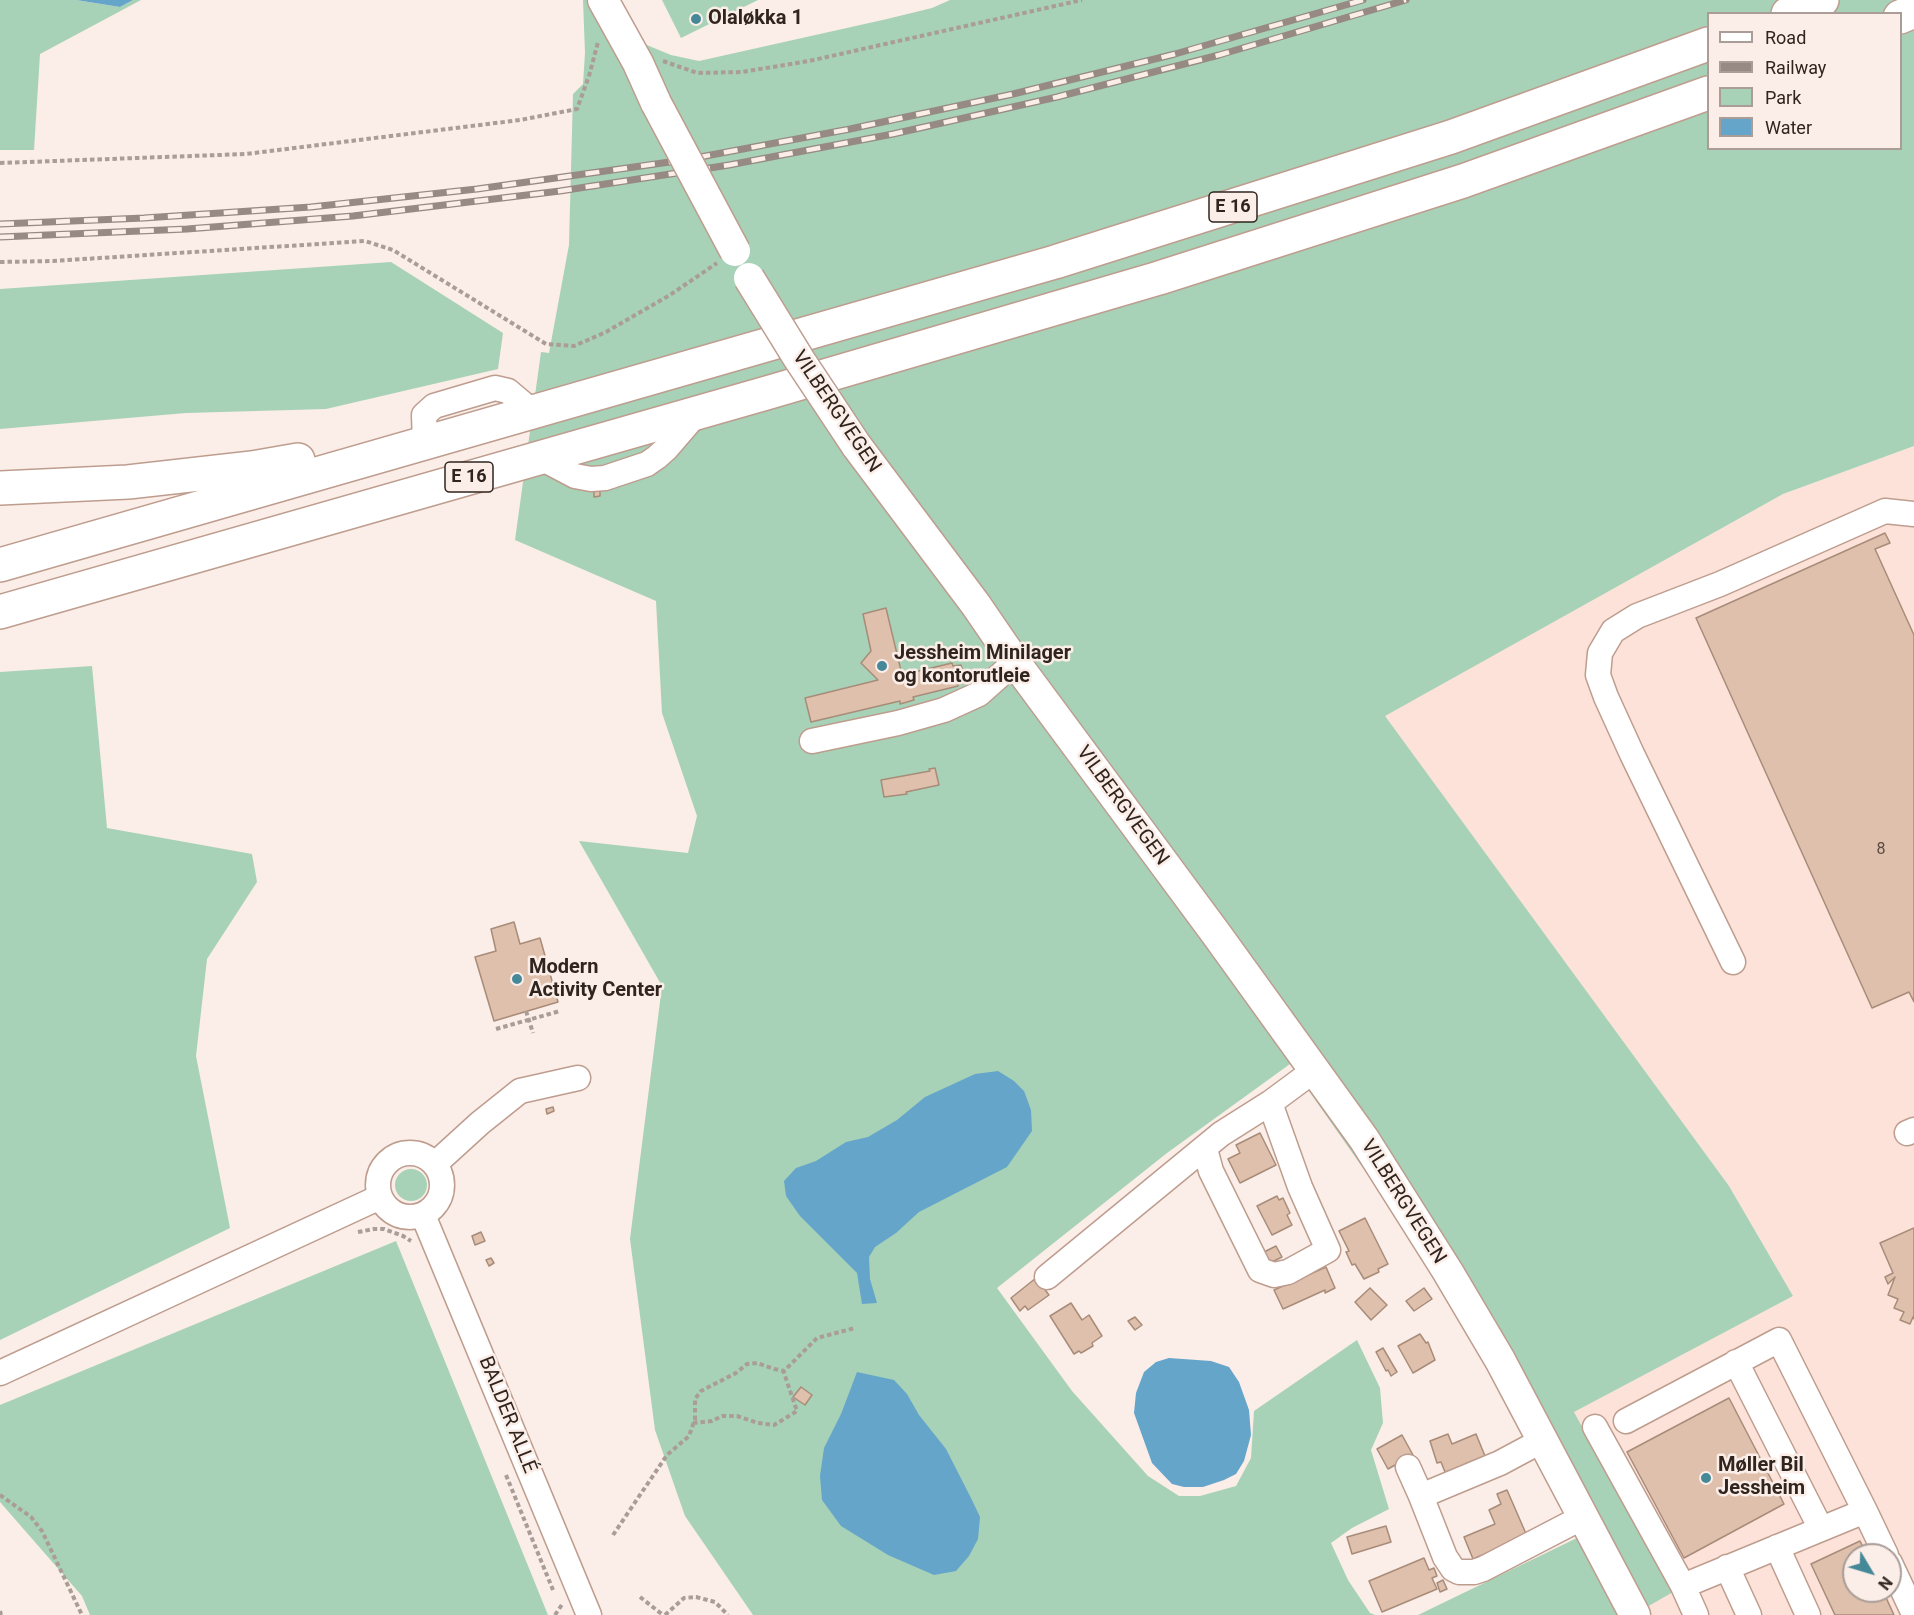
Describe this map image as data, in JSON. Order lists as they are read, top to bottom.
{
  "streets": {
    "highway": ["E 16"],
    "main road": ["VILBERGVEGEN"],
    "street": ["BALDER ALLÉ"]
  },
  "places": [
    "Olaløkka 1",
    "Jessheim Minilager og kontorutleie",
    "Modern Activity Center",
    "Møller Bil Jessheim"
  ],
  "house_numbers": ["8"],
  "legend": [
    "Road",
    "Railway",
    "Park",
    "Water"
  ],
  "north": "bottom right"
}
